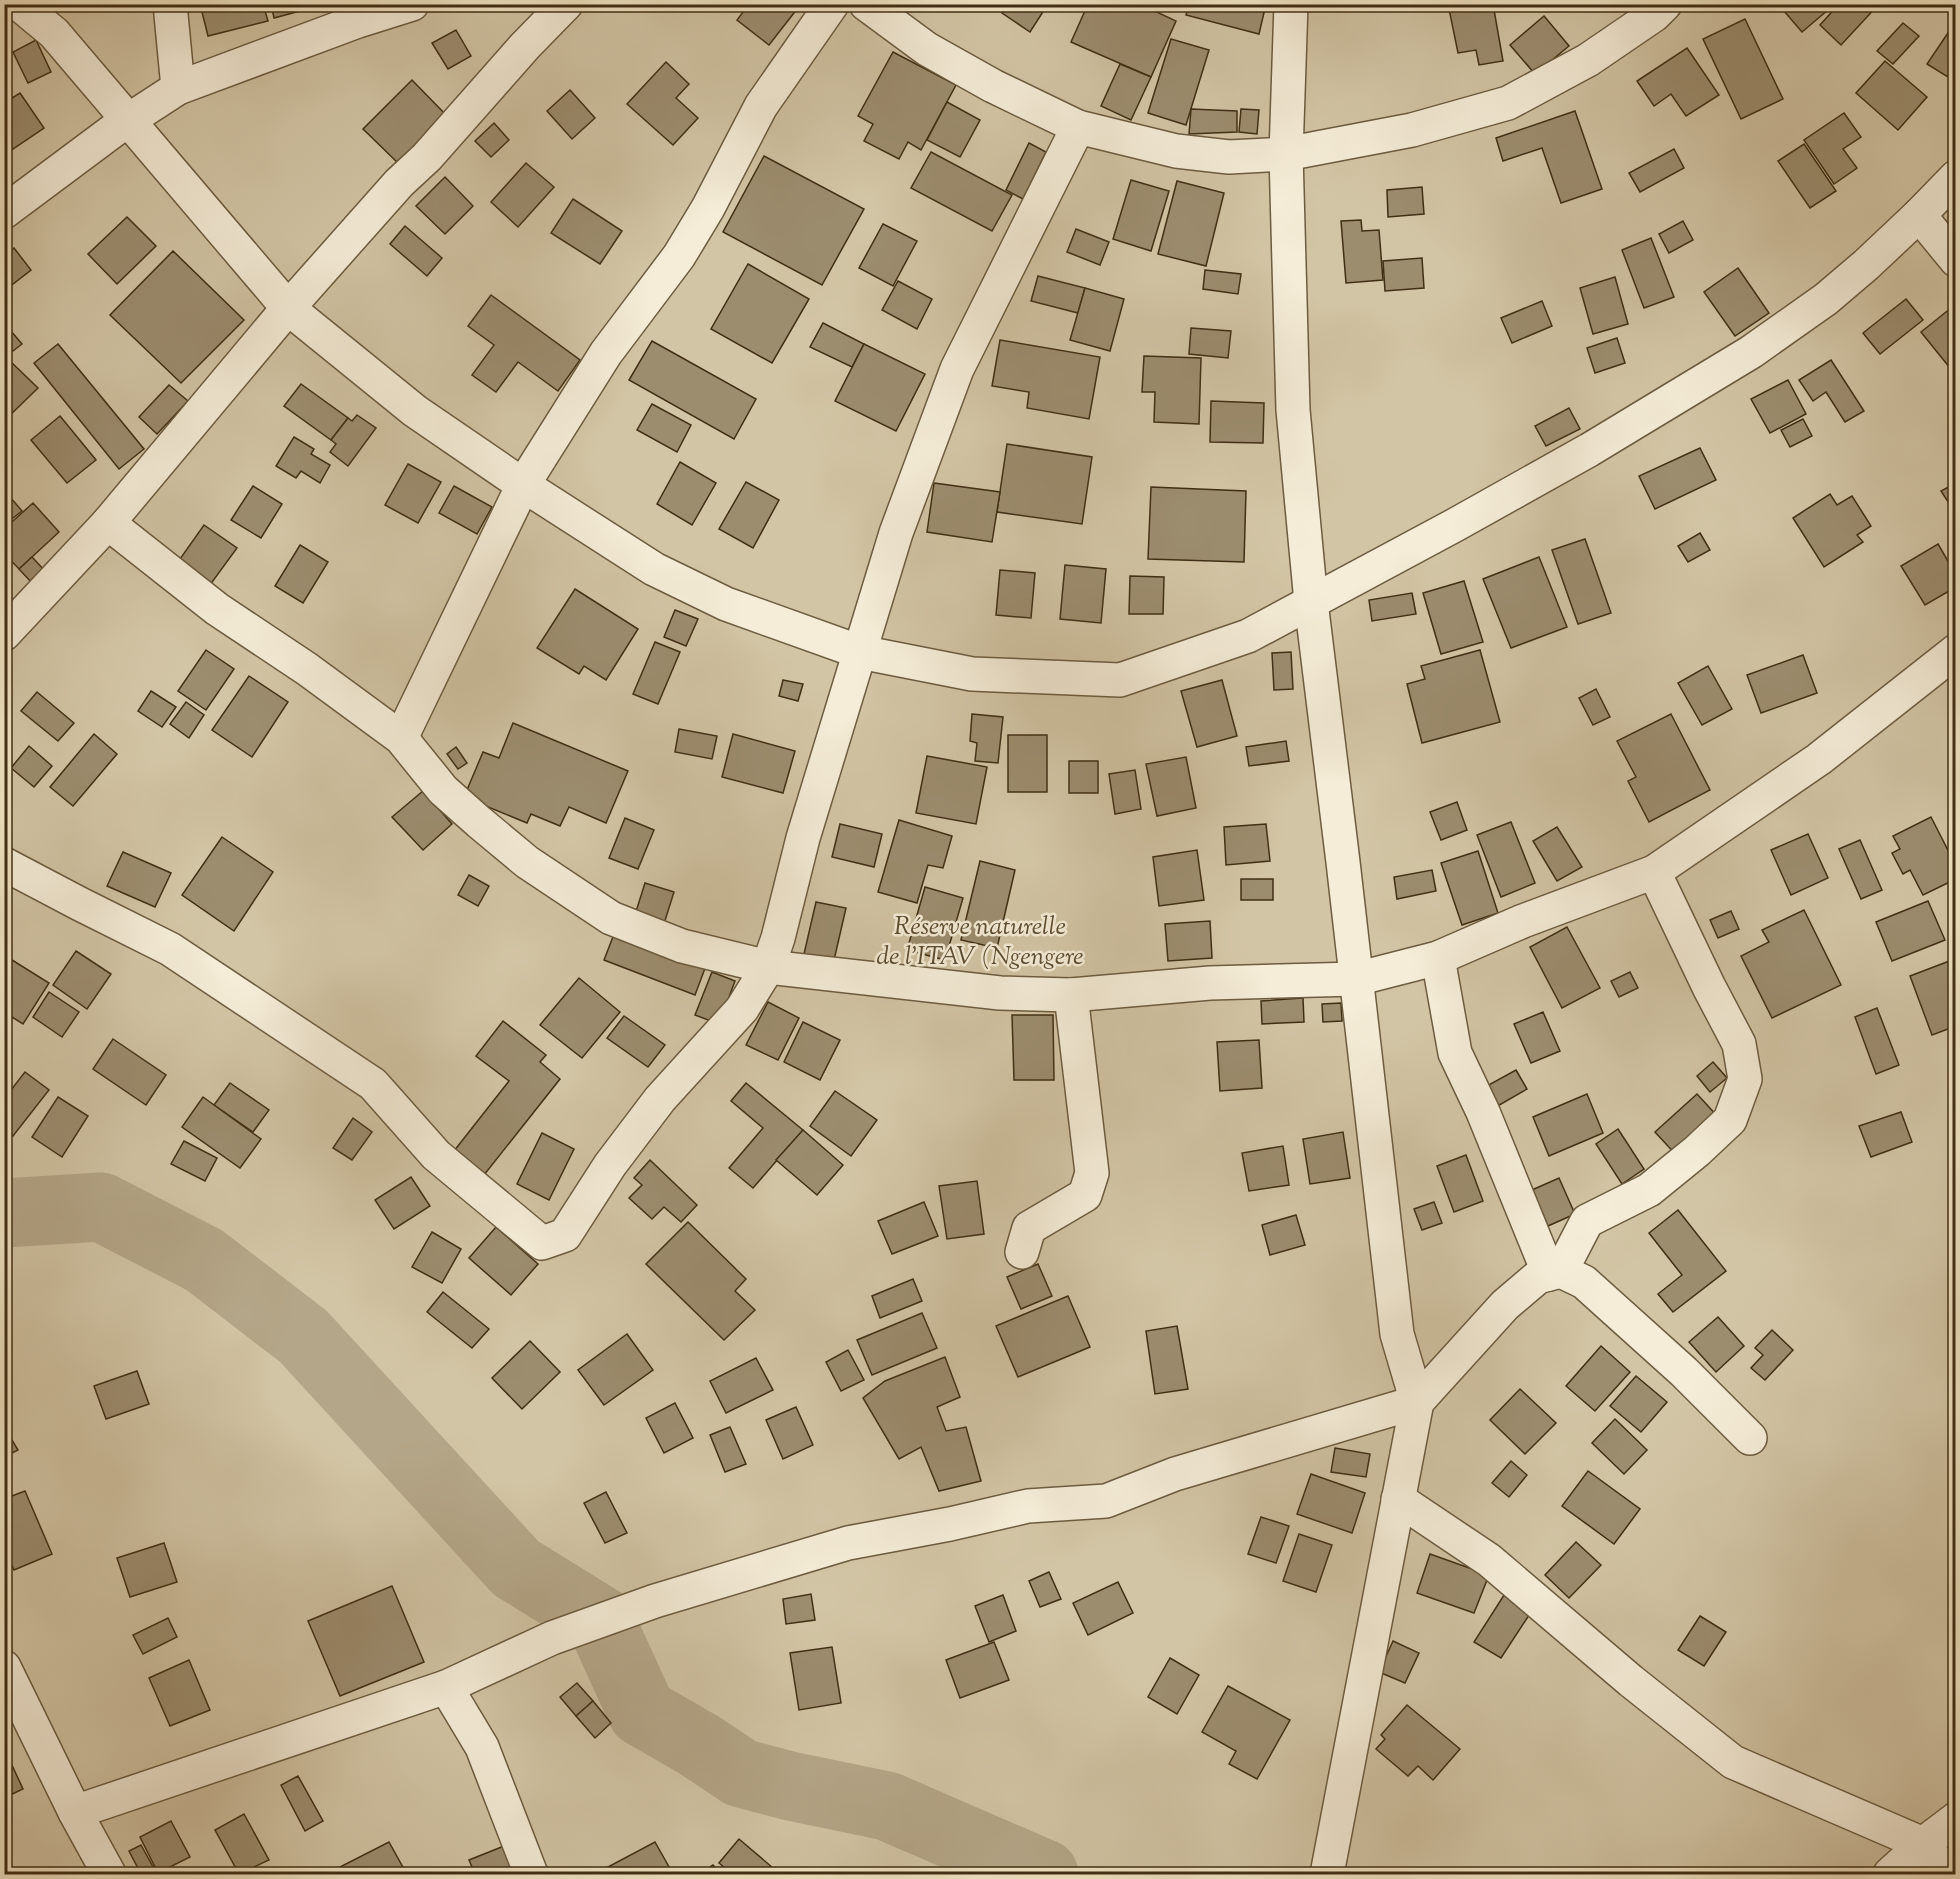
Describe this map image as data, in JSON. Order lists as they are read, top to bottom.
{
  "parks": ["Réserve naturelle de l'ITAV (Ngengere"]
}
